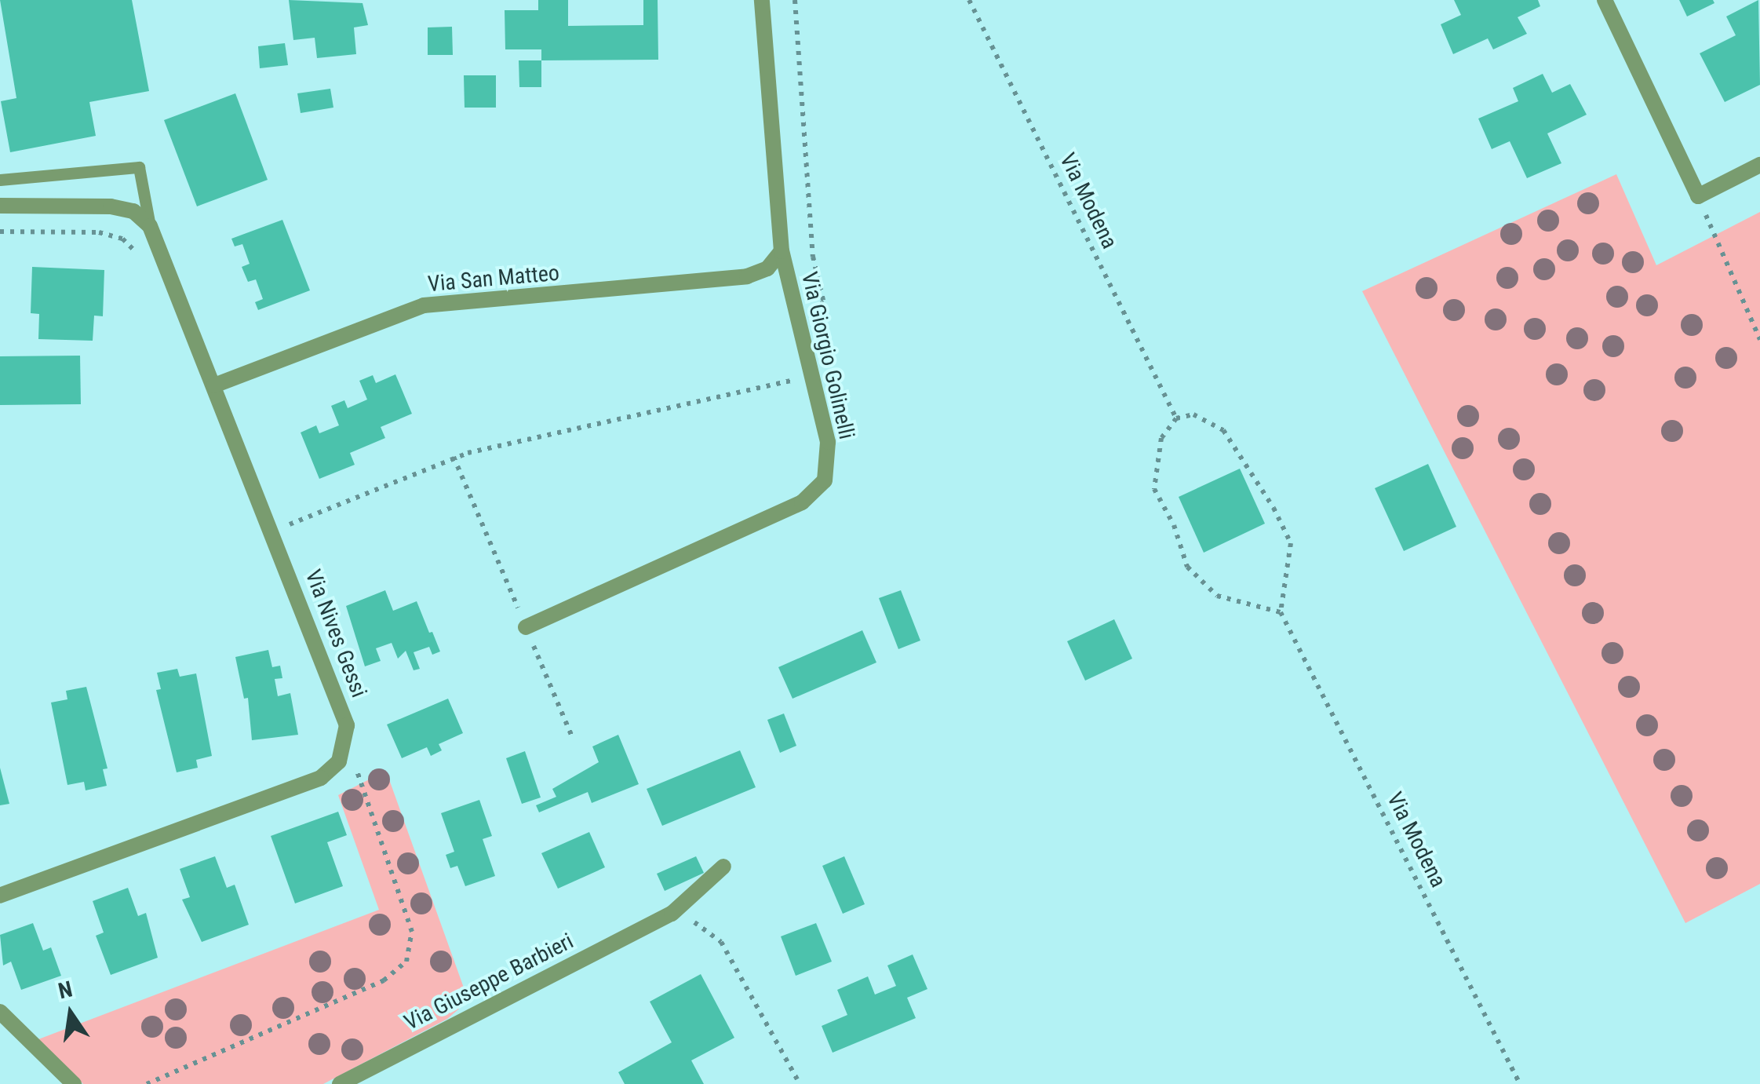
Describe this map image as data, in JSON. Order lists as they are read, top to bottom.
{
  "streets": {
    "street": [
      "Via San Matteo",
      "Via Giorgio Golinelli",
      "Via Nives Gessi",
      "Via Giuseppe Barbieri"
    ],
    "path": ["Via Modena"]
  },
  "crossings": [
    ["Via San Matteo", "Via Giorgio Golinelli"],
    ["Via San Matteo", "Via Nives Gessi"]
  ],
  "north": "top"
}
